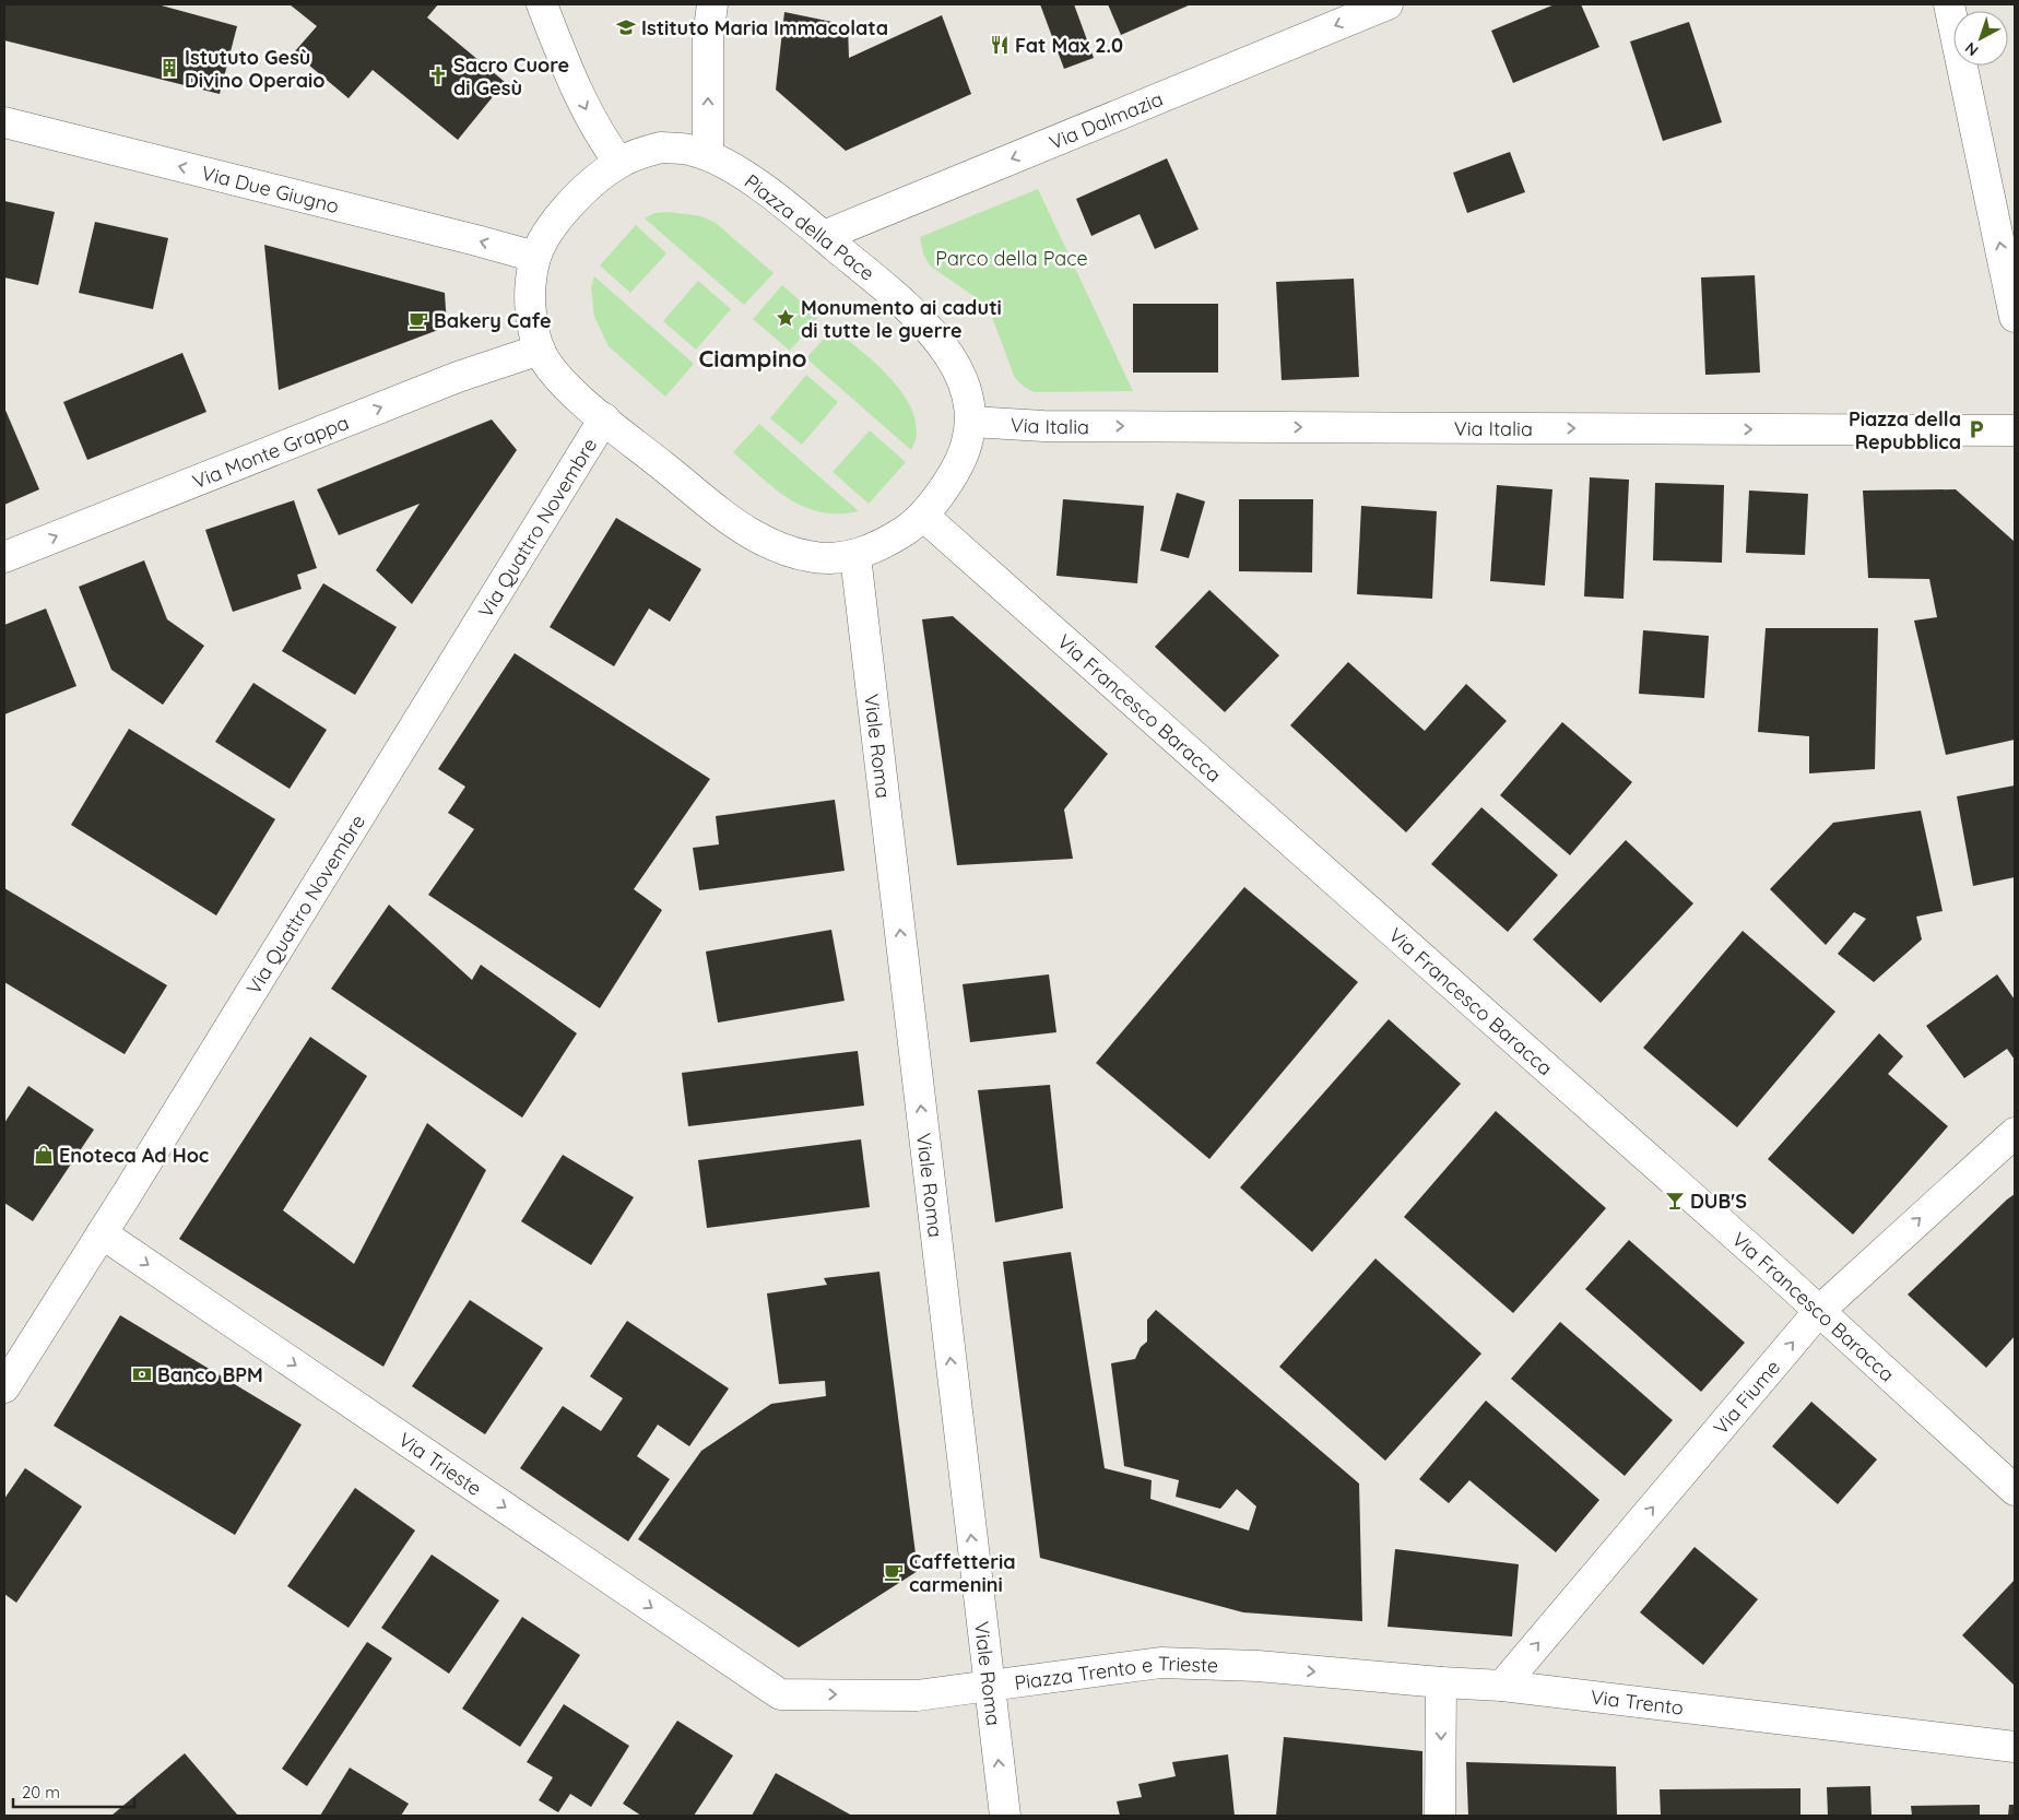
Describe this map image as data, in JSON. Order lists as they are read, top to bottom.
{
  "streets": {
    "street": [
      "Via Dalmazia",
      "Via Due Giugno",
      "Piazza della Pace",
      "Via Italia",
      "Via Monte Grappa",
      "Via Quattro Novembre",
      "Via Francesco Baracca",
      "Viale Roma",
      "Via Fiume",
      "Via Trieste",
      "Piazza Trento e Trieste",
      "Via Trento"
    ]
  },
  "crossings": [
    ["Via Dalmazia", "Piazza della Pace"],
    ["Via Due Giugno", "Piazza della Pace"],
    ["Piazza della Pace", "Via Italia"],
    ["Piazza della Pace", "Via Monte Grappa"],
    ["Piazza della Pace", "Via Quattro Novembre"],
    ["Piazza della Pace", "Via Francesco Baracca"],
    ["Piazza della Pace", "Viale Roma"],
    ["Via Quattro Novembre", "Via Trieste"],
    ["Via Francesco Baracca", "Via Fiume"],
    ["Viale Roma", "Piazza Trento e Trieste"],
    ["Via Fiume", "Via Trento"],
    ["Via Trieste", "Piazza Trento e Trieste"],
    ["Piazza Trento e Trieste", "Via Trento"]
  ],
  "one_way": [
    "Via Dalmazia",
    "Via Due Giugno",
    "Via Italia",
    "Via Monte Grappa",
    "Viale Roma",
    "Via Fiume",
    "Via Trieste",
    "Piazza Trento e Trieste"
  ],
  "districts": ["Ciampino"],
  "parks": ["Parco della Pace"],
  "places": {
    "school or university": ["Istituto Maria Immacolata"],
    "restaurant": ["Fat Max 2.0"],
    "building": ["Istututo Gesù Divino Operaio"],
    "church": ["Sacro Cuore di Gesù"],
    "place": ["Monumento ai caduti di tutte le guerre"],
    "cafe": ["Bakery Cafe", "Caffetteria carmenini"],
    "parking": ["Piazza della Repubblica"],
    "shop": ["Enoteca Ad Hoc"],
    "bar": ["DUB'S"],
    "bank": ["Banco BPM"]
  },
  "scale_bar": "20 m",
  "north": "bottom left"
}
